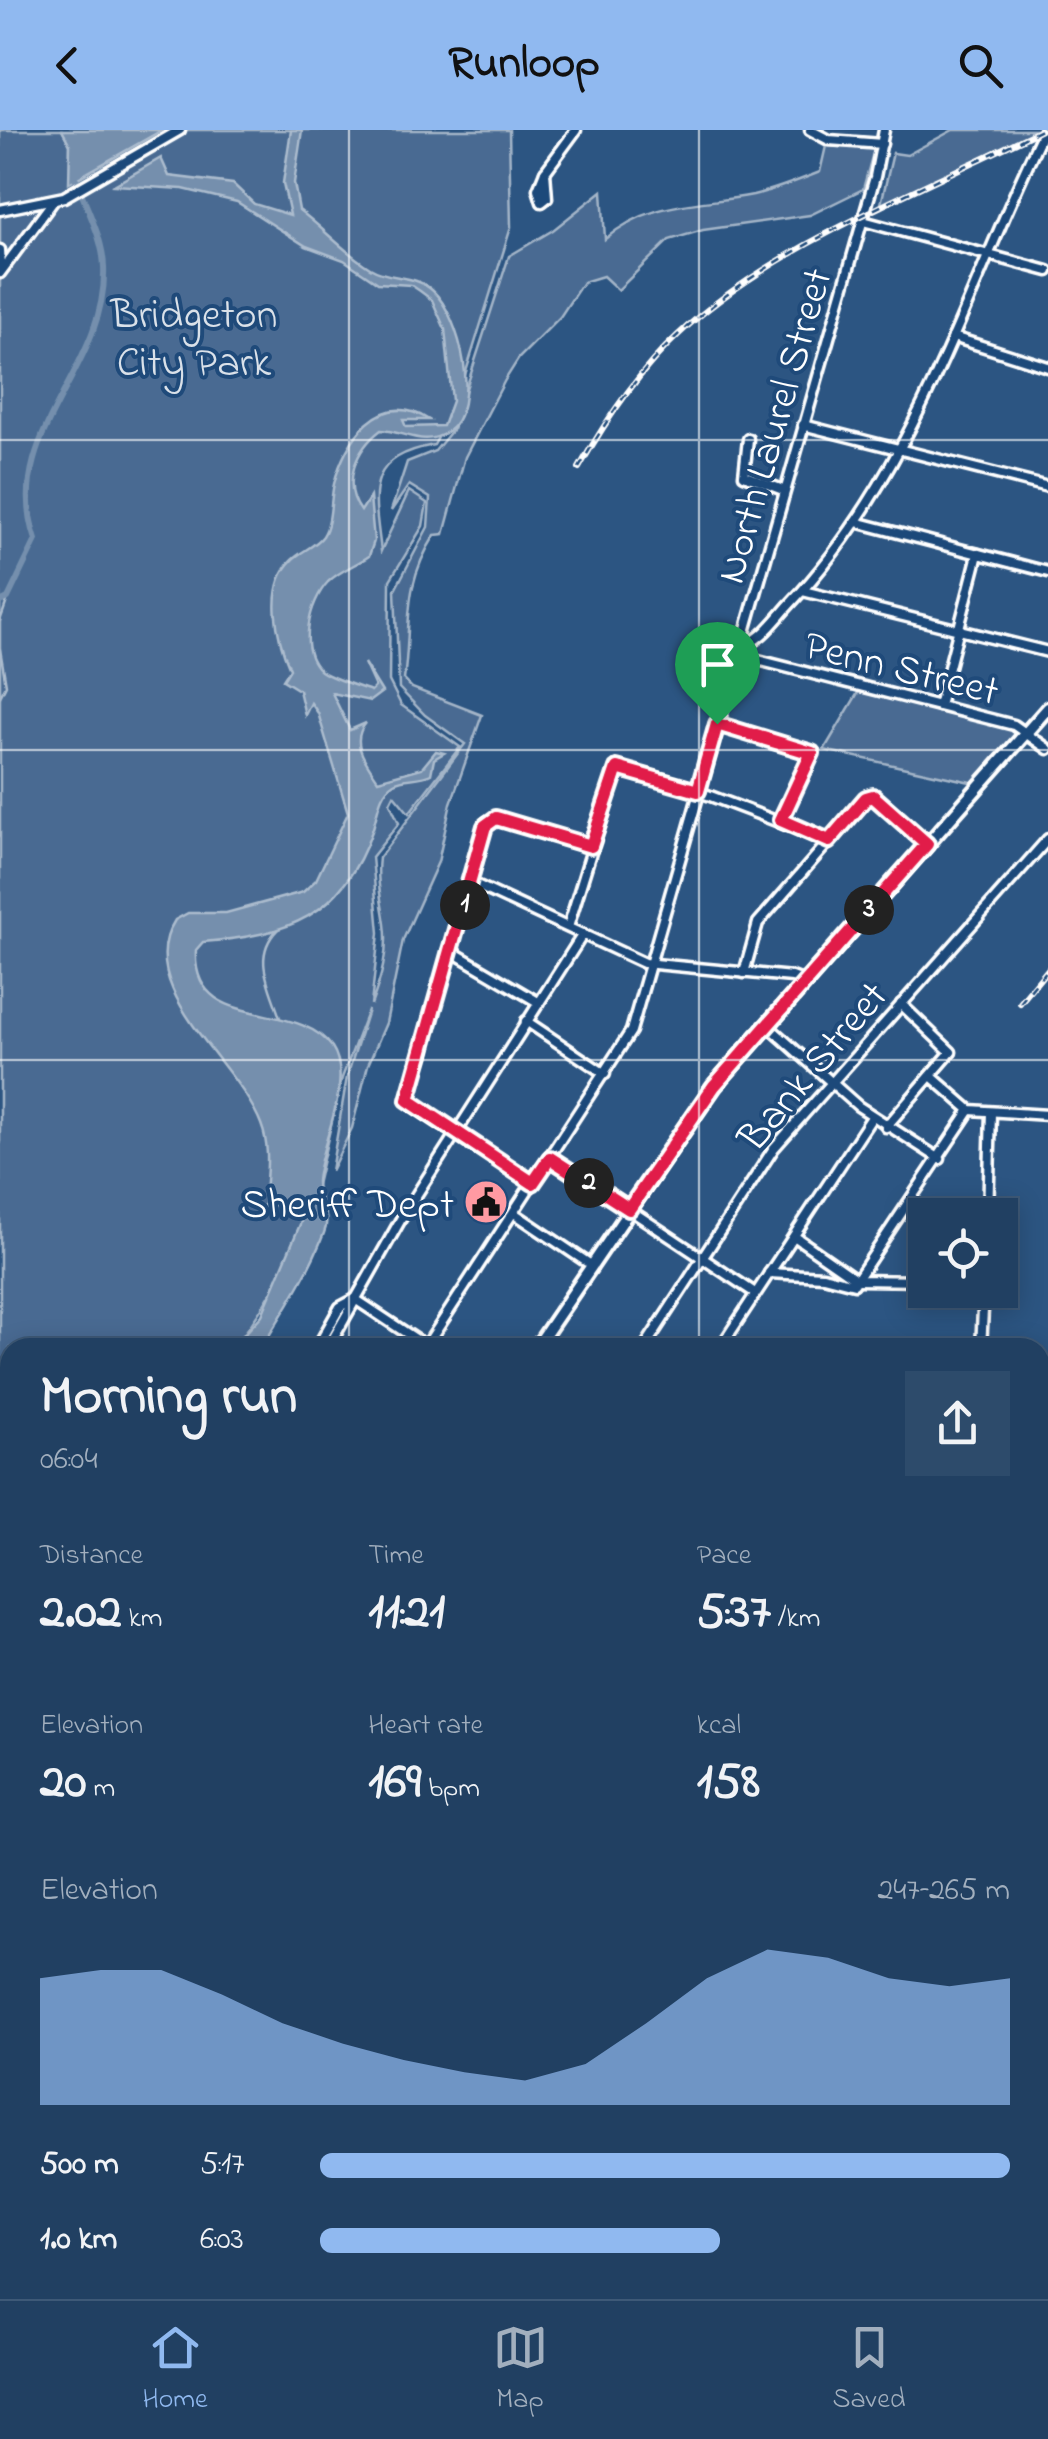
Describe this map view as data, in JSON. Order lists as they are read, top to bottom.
{
  "streets": {
    "street": ["North Laurel Street", "Penn Street", "Bank Street"]
  },
  "crossings": [
    ["North Laurel Street", "Penn Street"]
  ],
  "parks": ["Bridgeton City Park"],
  "places": {
    "public building": ["Sheriff Dept"]
  },
  "page": {
    "header": "Runloop",
    "pins": ["1", "3", "2"],
    "heading": ["Morning run", "06:04"],
    "stats": [
      ["Distance", "2.02 km"],
      ["Time", "11:21"],
      ["Pace", "5:37 /km"],
      ["Elevation", "20 m"],
      ["Heart rate", "169 bpm"],
      ["kcal", "158"]
    ],
    "chart": ["Elevation", "247–265 m"],
    "list": [
      {
        "name": "500 m",
        "note": "5:17"
      },
      {
        "name": "1.0 km",
        "note": "6:03"
      }
    ],
    "tabs": ["Home", "Map", "Saved"]
  }
}
